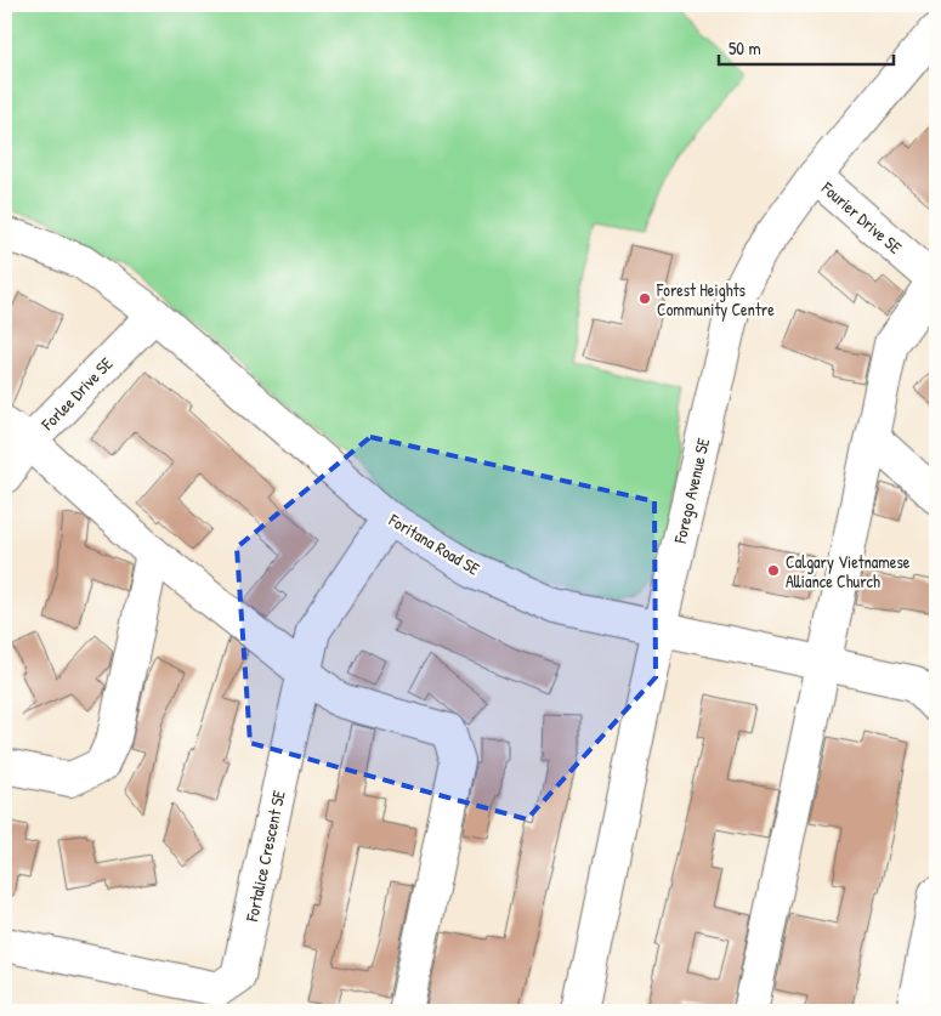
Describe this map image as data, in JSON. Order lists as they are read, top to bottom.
{
  "streets": {
    "street": [
      "Fourier Drive SE",
      "Forlee Drive SE",
      "Forego Avenue SE",
      "Foritana Road SE",
      "Fortalice Crescent SE"
    ]
  },
  "crossings": [
    ["Fourier Drive SE", "Forego Avenue SE"],
    ["Forlee Drive SE", "Foritana Road SE"],
    ["Forego Avenue SE", "Foritana Road SE"],
    ["Foritana Road SE", "Fortalice Crescent SE"]
  ],
  "places": ["Forest Heights Community Centre", "Calgary Vietnamese Alliance Church"],
  "scale_bar": "50 m"
}
